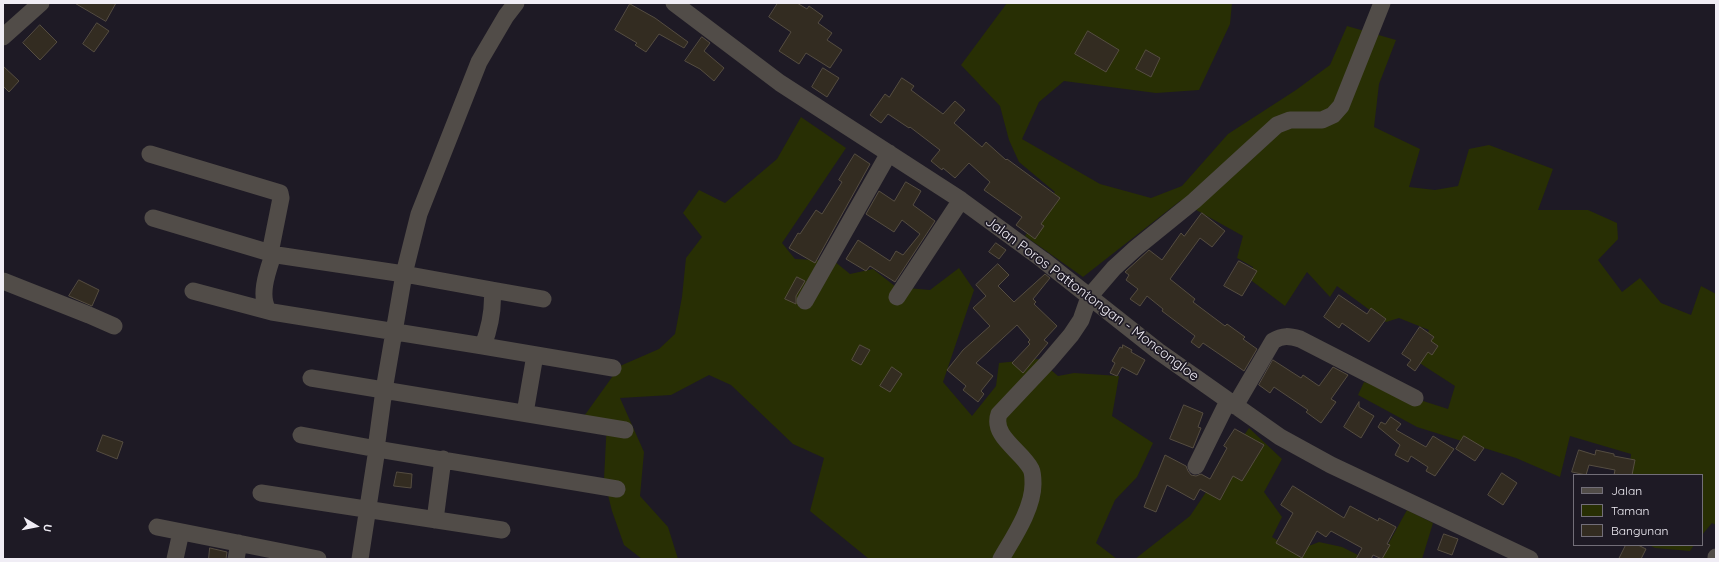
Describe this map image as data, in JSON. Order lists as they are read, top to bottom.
{
  "streets": {
    "street": ["Jalan Poros Pattontongan - Moncongloe"]
  },
  "legend": ["Jalan", "Taman", "Bangunan"],
  "north": "right"
}
